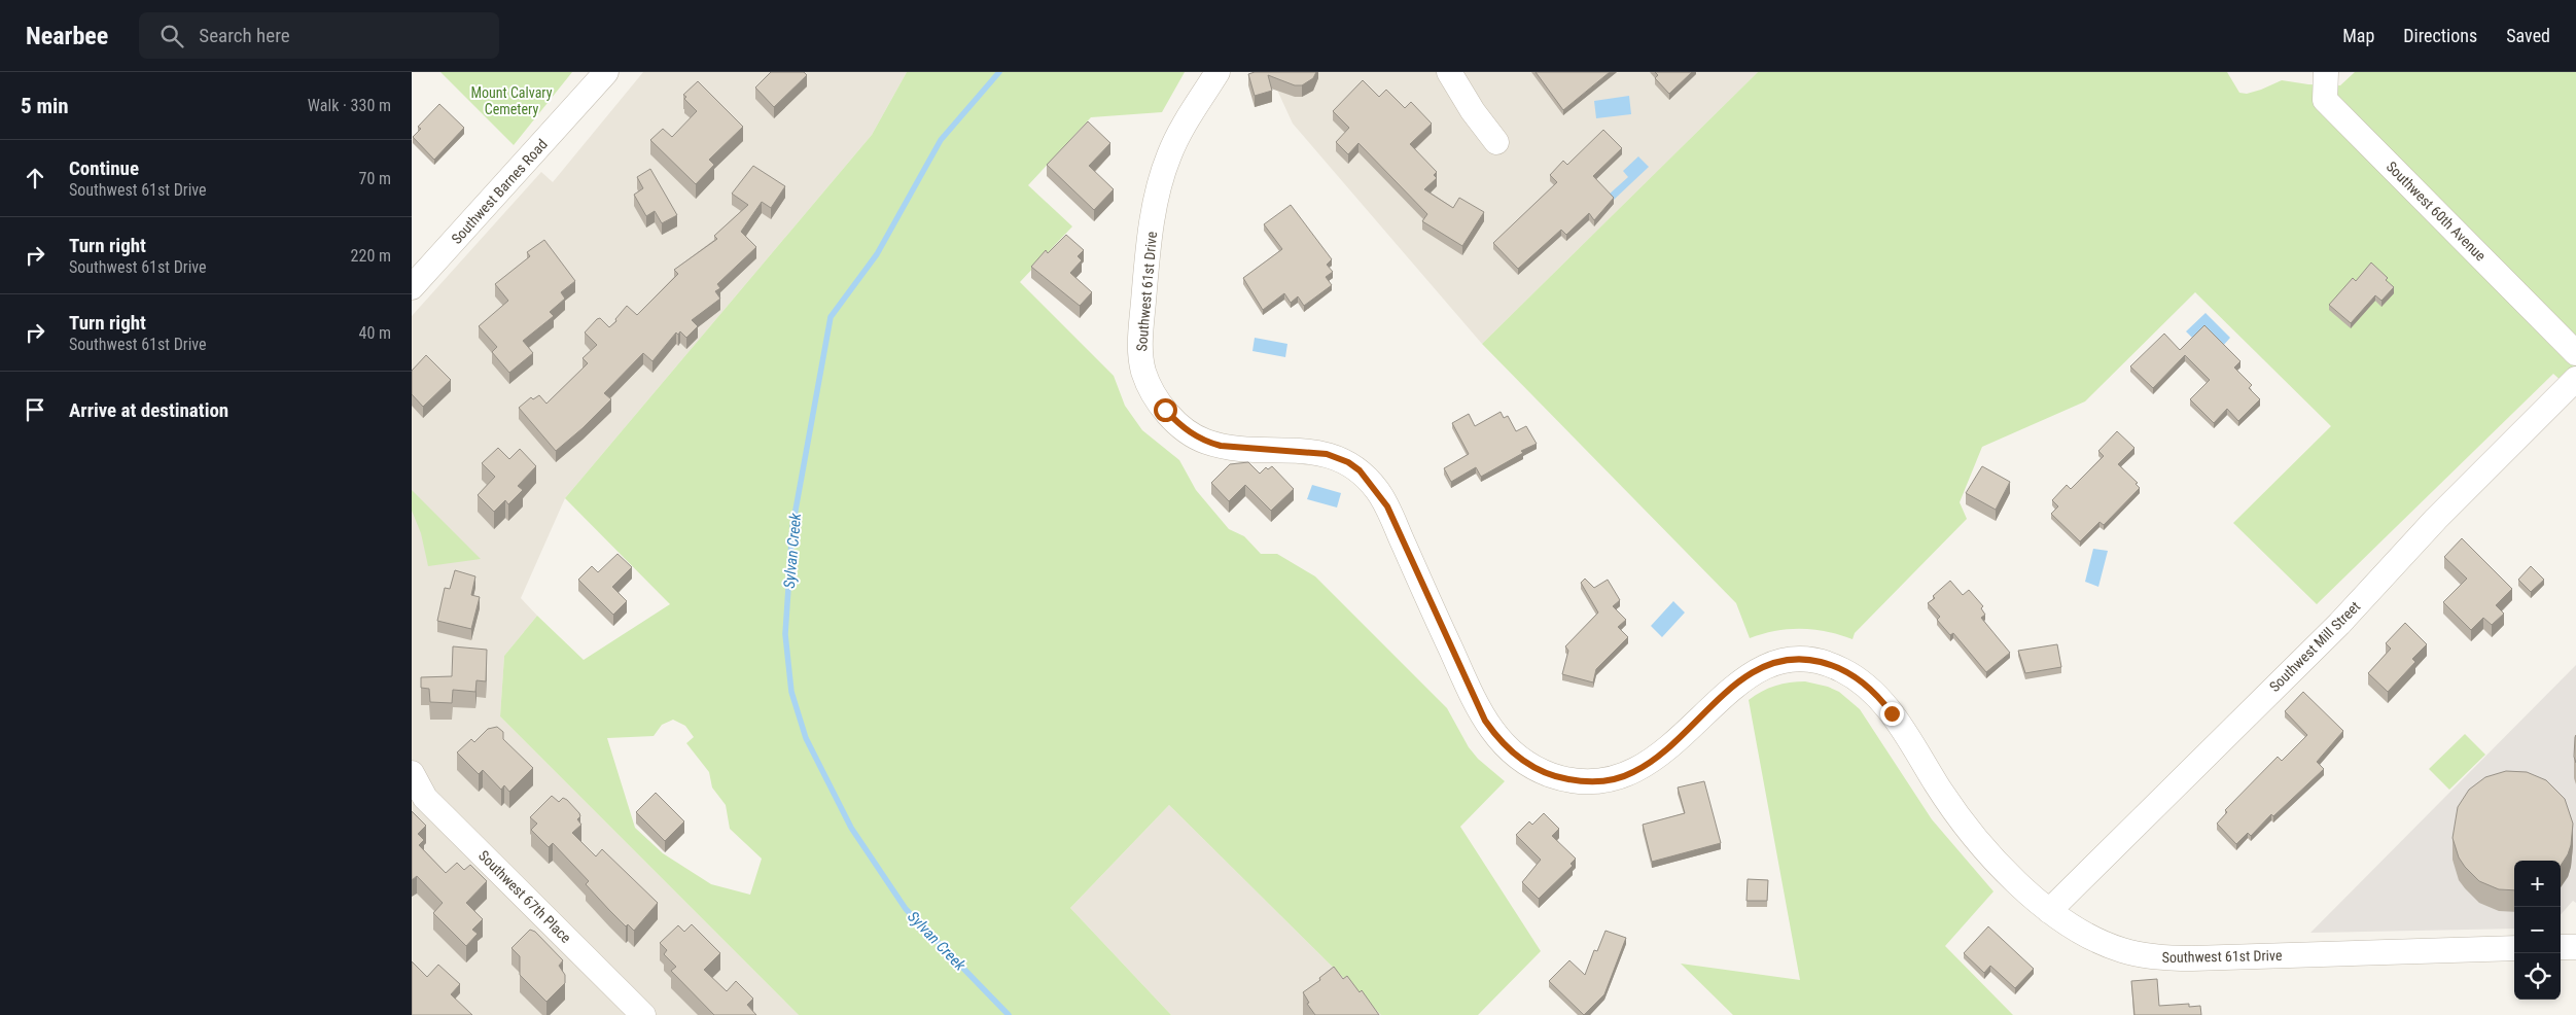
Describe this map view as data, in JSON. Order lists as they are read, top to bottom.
{
  "streets": {
    "street": [
      "Southwest Barnes Road",
      "Southwest 60th Avenue",
      "Southwest 61st Drive",
      "Southwest Mill Street",
      "Southwest 67th Place"
    ]
  },
  "crossings": [
    ["Southwest 61st Drive", "Southwest Mill Street"]
  ],
  "water": ["Sylvan Creek"],
  "parks": ["Mount Calvary Cemetery"],
  "page": {
    "header": "Nearbee",
    "search": "Search here",
    "nav": ["Map", "Directions", "Saved"],
    "heading": ["5 min", "Walk · 330 m"],
    "list": [
      ["Continue", "Southwest 61st Drive", "70 m"],
      ["Turn right", "Southwest 61st Drive", "220 m"],
      ["Turn right", "Southwest 61st Drive", "40 m"],
      "Arrive at destination"
    ],
    "map_buttons": ["+", "−"]
  }
}
